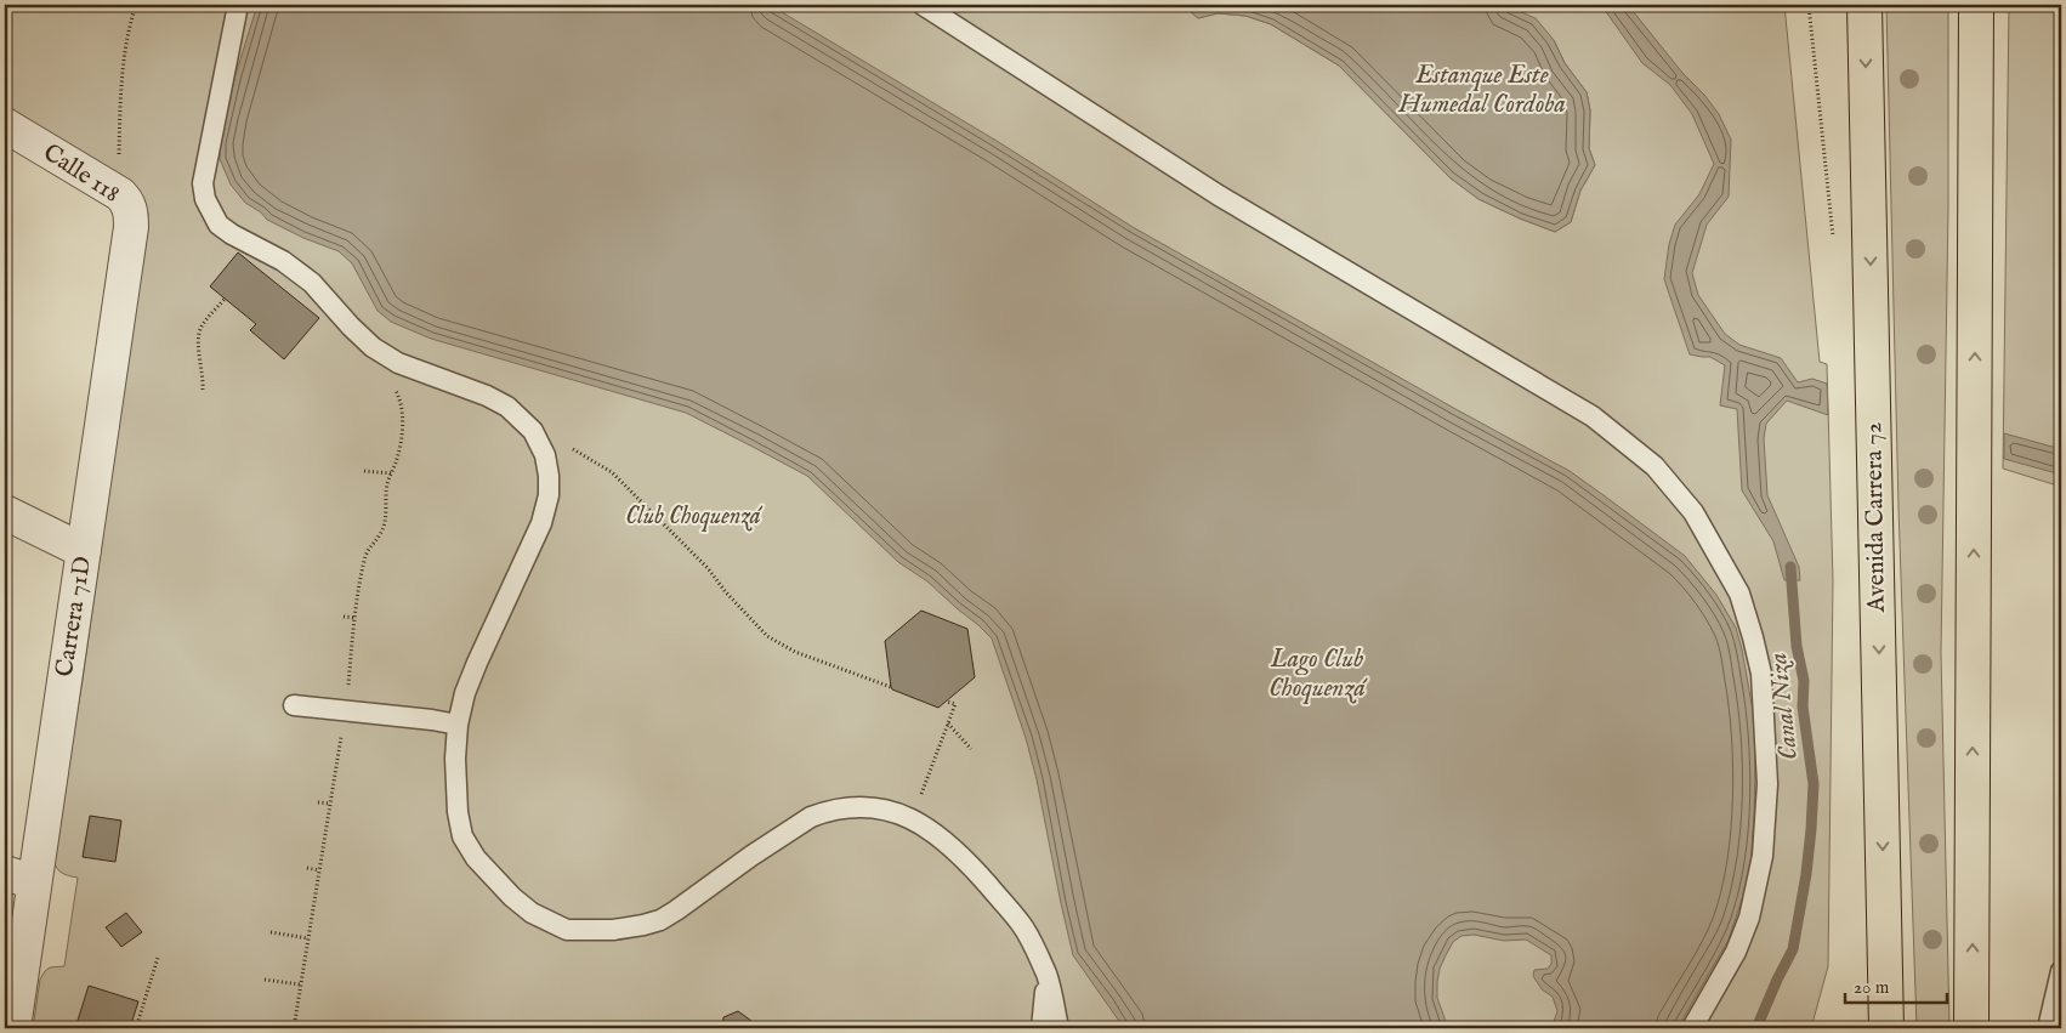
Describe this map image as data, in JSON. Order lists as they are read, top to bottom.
{
  "streets": {
    "highway": ["Avenida Carrera 72"],
    "street": ["Calle 118", "Carrera 71D"]
  },
  "crossings": [
    ["Calle 118", "Carrera 71D"]
  ],
  "water": ["Estanque Este Humedal Cordoba", "Lago Club Choquenzá", "Canal Niza"],
  "parks": ["Club Choquenzá"],
  "scale_bar": "20 m"
}
